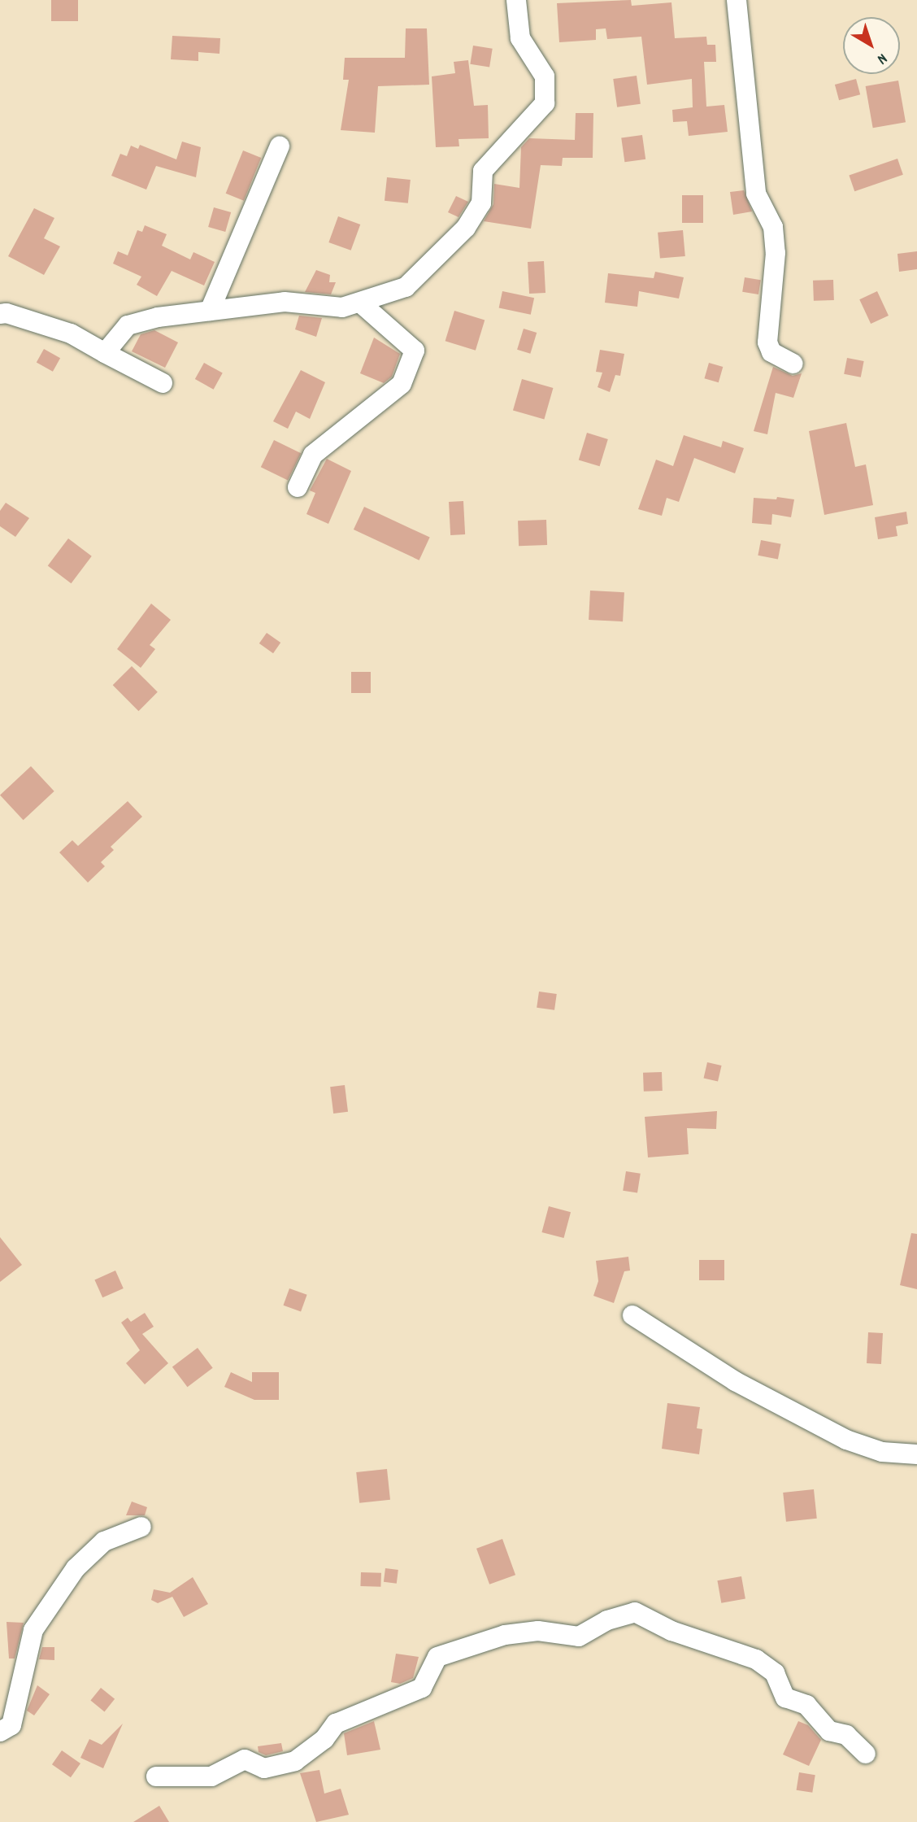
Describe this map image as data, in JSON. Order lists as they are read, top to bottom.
{
  "north": "bottom right"
}
